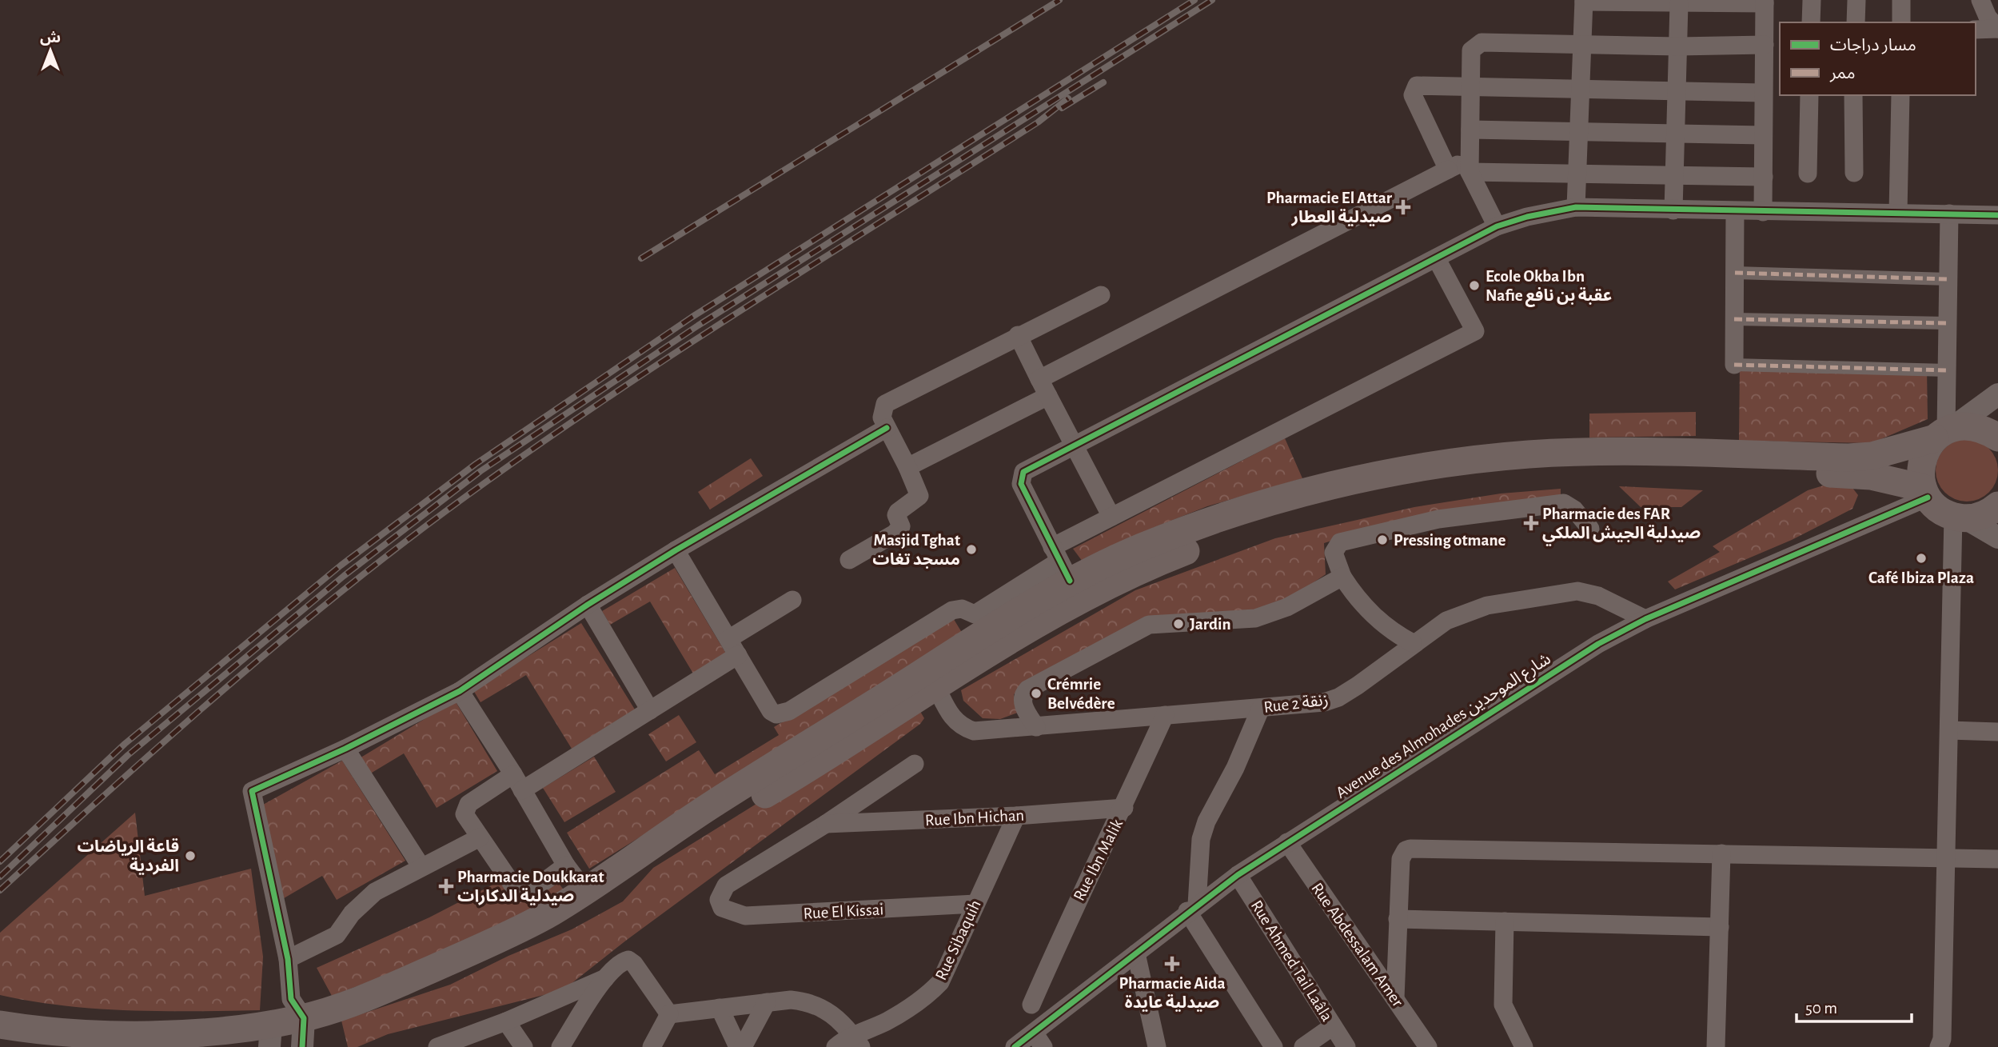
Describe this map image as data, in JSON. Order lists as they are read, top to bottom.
{
  "streets": {
    "street": [
      "Rue 2 زنقة",
      "Avenue des Almohades شارع الموحدين",
      "Rue Ibn Hichan",
      "Rue Ibn Malik",
      "Rue El Kissai",
      "Rue Sibaquih",
      "Rue Abdessalam Amer",
      "Rue Ahmed Tail Laâla"
    ]
  },
  "crossings": [
    ["Rue 2 زنقة", "Avenue des Almohades شارع الموحدين"],
    ["Rue 2 زنقة", "Rue Ibn Malik"],
    ["Avenue des Almohades شارع الموحدين", "Rue Abdessalam Amer"],
    ["Avenue des Almohades شارع الموحدين", "Rue Ahmed Tail Laâla"],
    ["Rue Ibn Hichan", "Rue Ibn Malik"],
    ["Rue Ibn Hichan", "Rue El Kissai"],
    ["Rue Ibn Hichan", "Rue Sibaquih"],
    ["Rue El Kissai", "Rue Sibaquih"]
  ],
  "places": {
    "health": [
      "Pharmacie El Attar صيدلية العطار",
      "Pharmacie des FAR صيدلية الجيش الملكي",
      "Pharmacie Doukkarat صيدلية الدكارات",
      "Pharmacie Aida صيدلية عايدة"
    ],
    "other": [
      "Ecole Okba Ibn Nafie عقبة بن نافع",
      "Pressing otmane",
      "Masjid Tghat مسجد تغات",
      "Café Ibiza Plaza",
      "Jardin",
      "Crémrie Belvédère",
      "قاعة الرياضات الفردية"
    ]
  },
  "legend": ["مسار دراجات", "ممر"],
  "scale_bar": "50 m",
  "north": "top"
}
